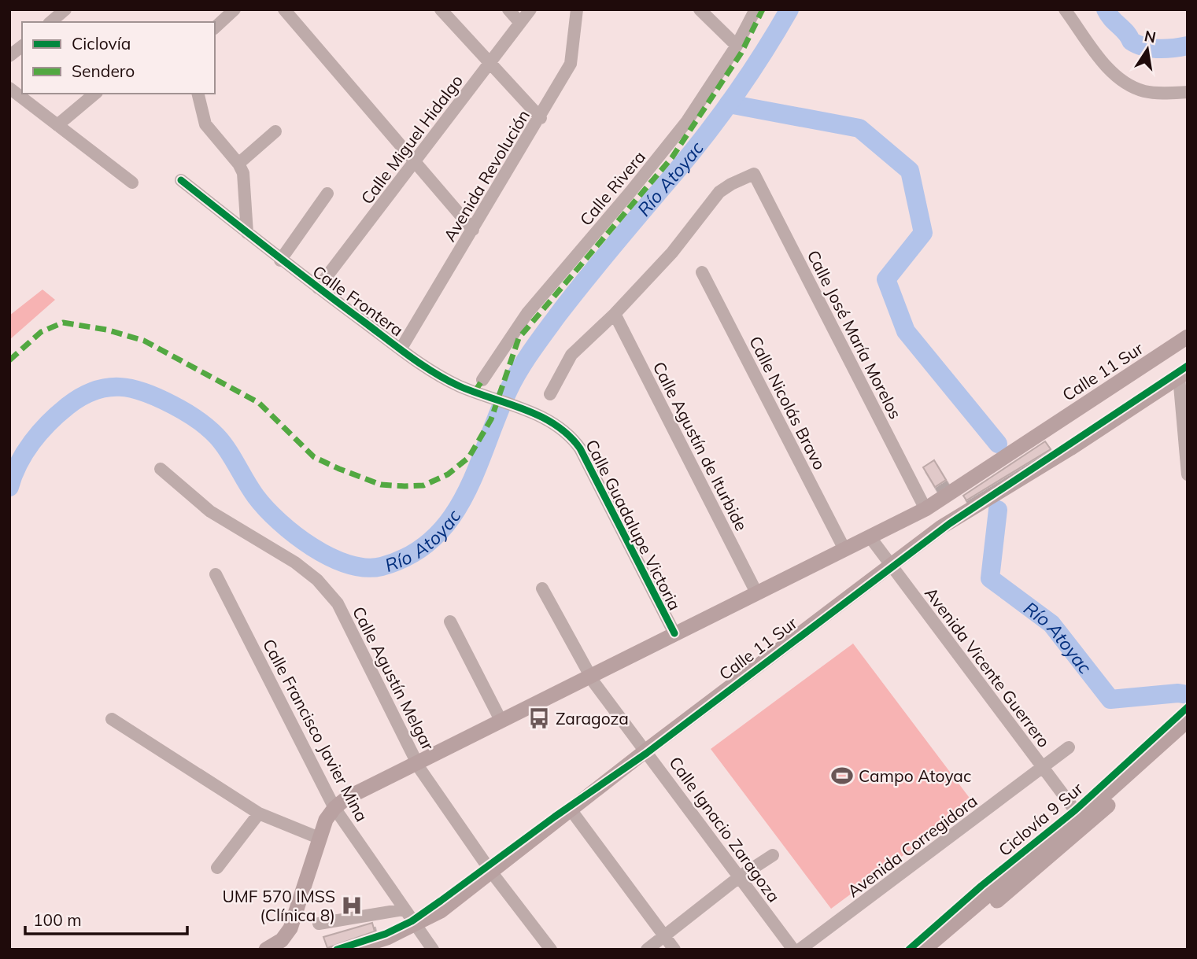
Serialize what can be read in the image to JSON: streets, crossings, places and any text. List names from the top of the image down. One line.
{"streets":{"main road":["Calle 11 Sur"],"street":["Calle Miguel Hidalgo","Avenida Revolución","Calle Rivera","Calle Frontera","Calle José María Morelos","Calle Nicolás Bravo","Calle Agustín de Iturbide","Calle Guadalupe Victoria","Avenida Vicente Guerrero","Calle Agustín Melgar","Calle Francisco Javier Mina","Calle Ignacio Zaragoza","Avenida Corregidora"],"cycle path":["Ciclovía 9 Sur"]},"crossings":[["Calle Miguel Hidalgo","Calle Frontera"],["Avenida Revolución","Calle Frontera"],["Calle Frontera","Calle Guadalupe Victoria"],["Calle José María Morelos","Calle 11 Sur"],["Calle José María Morelos","Calle Agustín de Iturbide"],["Calle 11 Sur","Calle Nicolás Bravo"],["Calle 11 Sur","Calle Agustín de Iturbide"],["Calle 11 Sur","Calle Guadalupe Victoria"],["Calle 11 Sur","Avenida Vicente Guerrero"],["Calle 11 Sur","Calle Agustín Melgar"],["Calle 11 Sur","Calle Francisco Javier Mina"],["Calle 11 Sur","Calle Ignacio Zaragoza"],["Avenida Vicente Guerrero","Avenida Corregidora"]],"water":["Río Atoyac"],"places":{"bus stop":["Zaragoza"],"sports":["Campo Atoyac"],"hospital":["UMF 570 IMSS (Clínica 8)"]},"legend":["Ciclovía","Sendero"],"scale_bar":"100 m","north":"top"}
